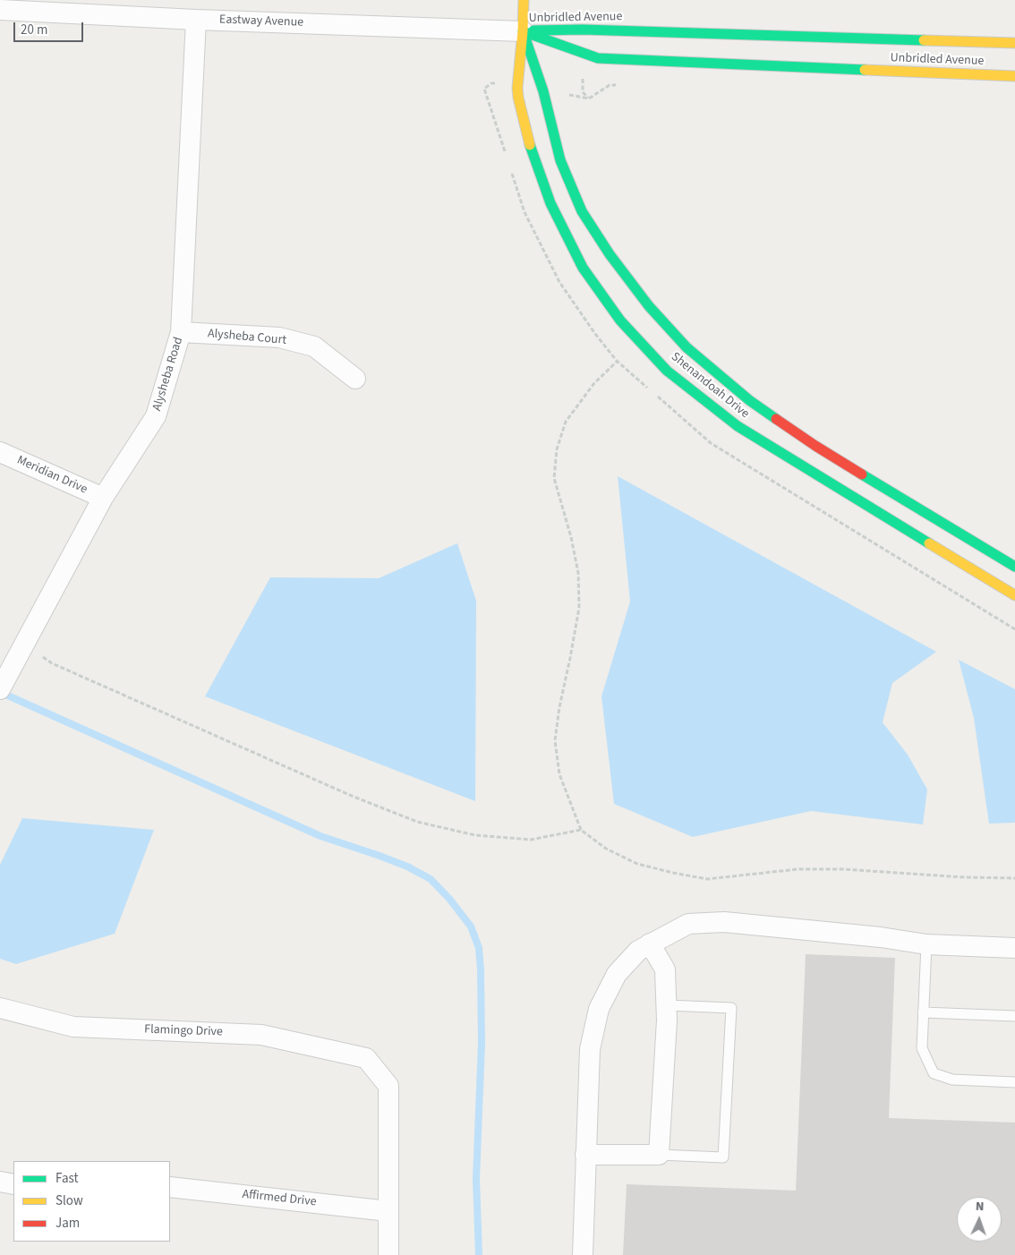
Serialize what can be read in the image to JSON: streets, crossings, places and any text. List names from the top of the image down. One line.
{"streets":{"street":["Unbridled Avenue","Eastway Avenue","Alysheba Court","Alysheba Road","Shenandoah Drive","Meridian Drive","Flamingo Drive","Affirmed Drive"]},"crossings":[["Unbridled Avenue","Eastway Avenue"],["Unbridled Avenue","Shenandoah Drive"],["Eastway Avenue","Alysheba Road"],["Eastway Avenue","Shenandoah Drive"],["Alysheba Court","Alysheba Road"],["Alysheba Road","Meridian Drive"],["Flamingo Drive","Affirmed Drive"]],"legend":["Fast","Slow","Jam"],"scale_bar":"20 m","north":"top"}
